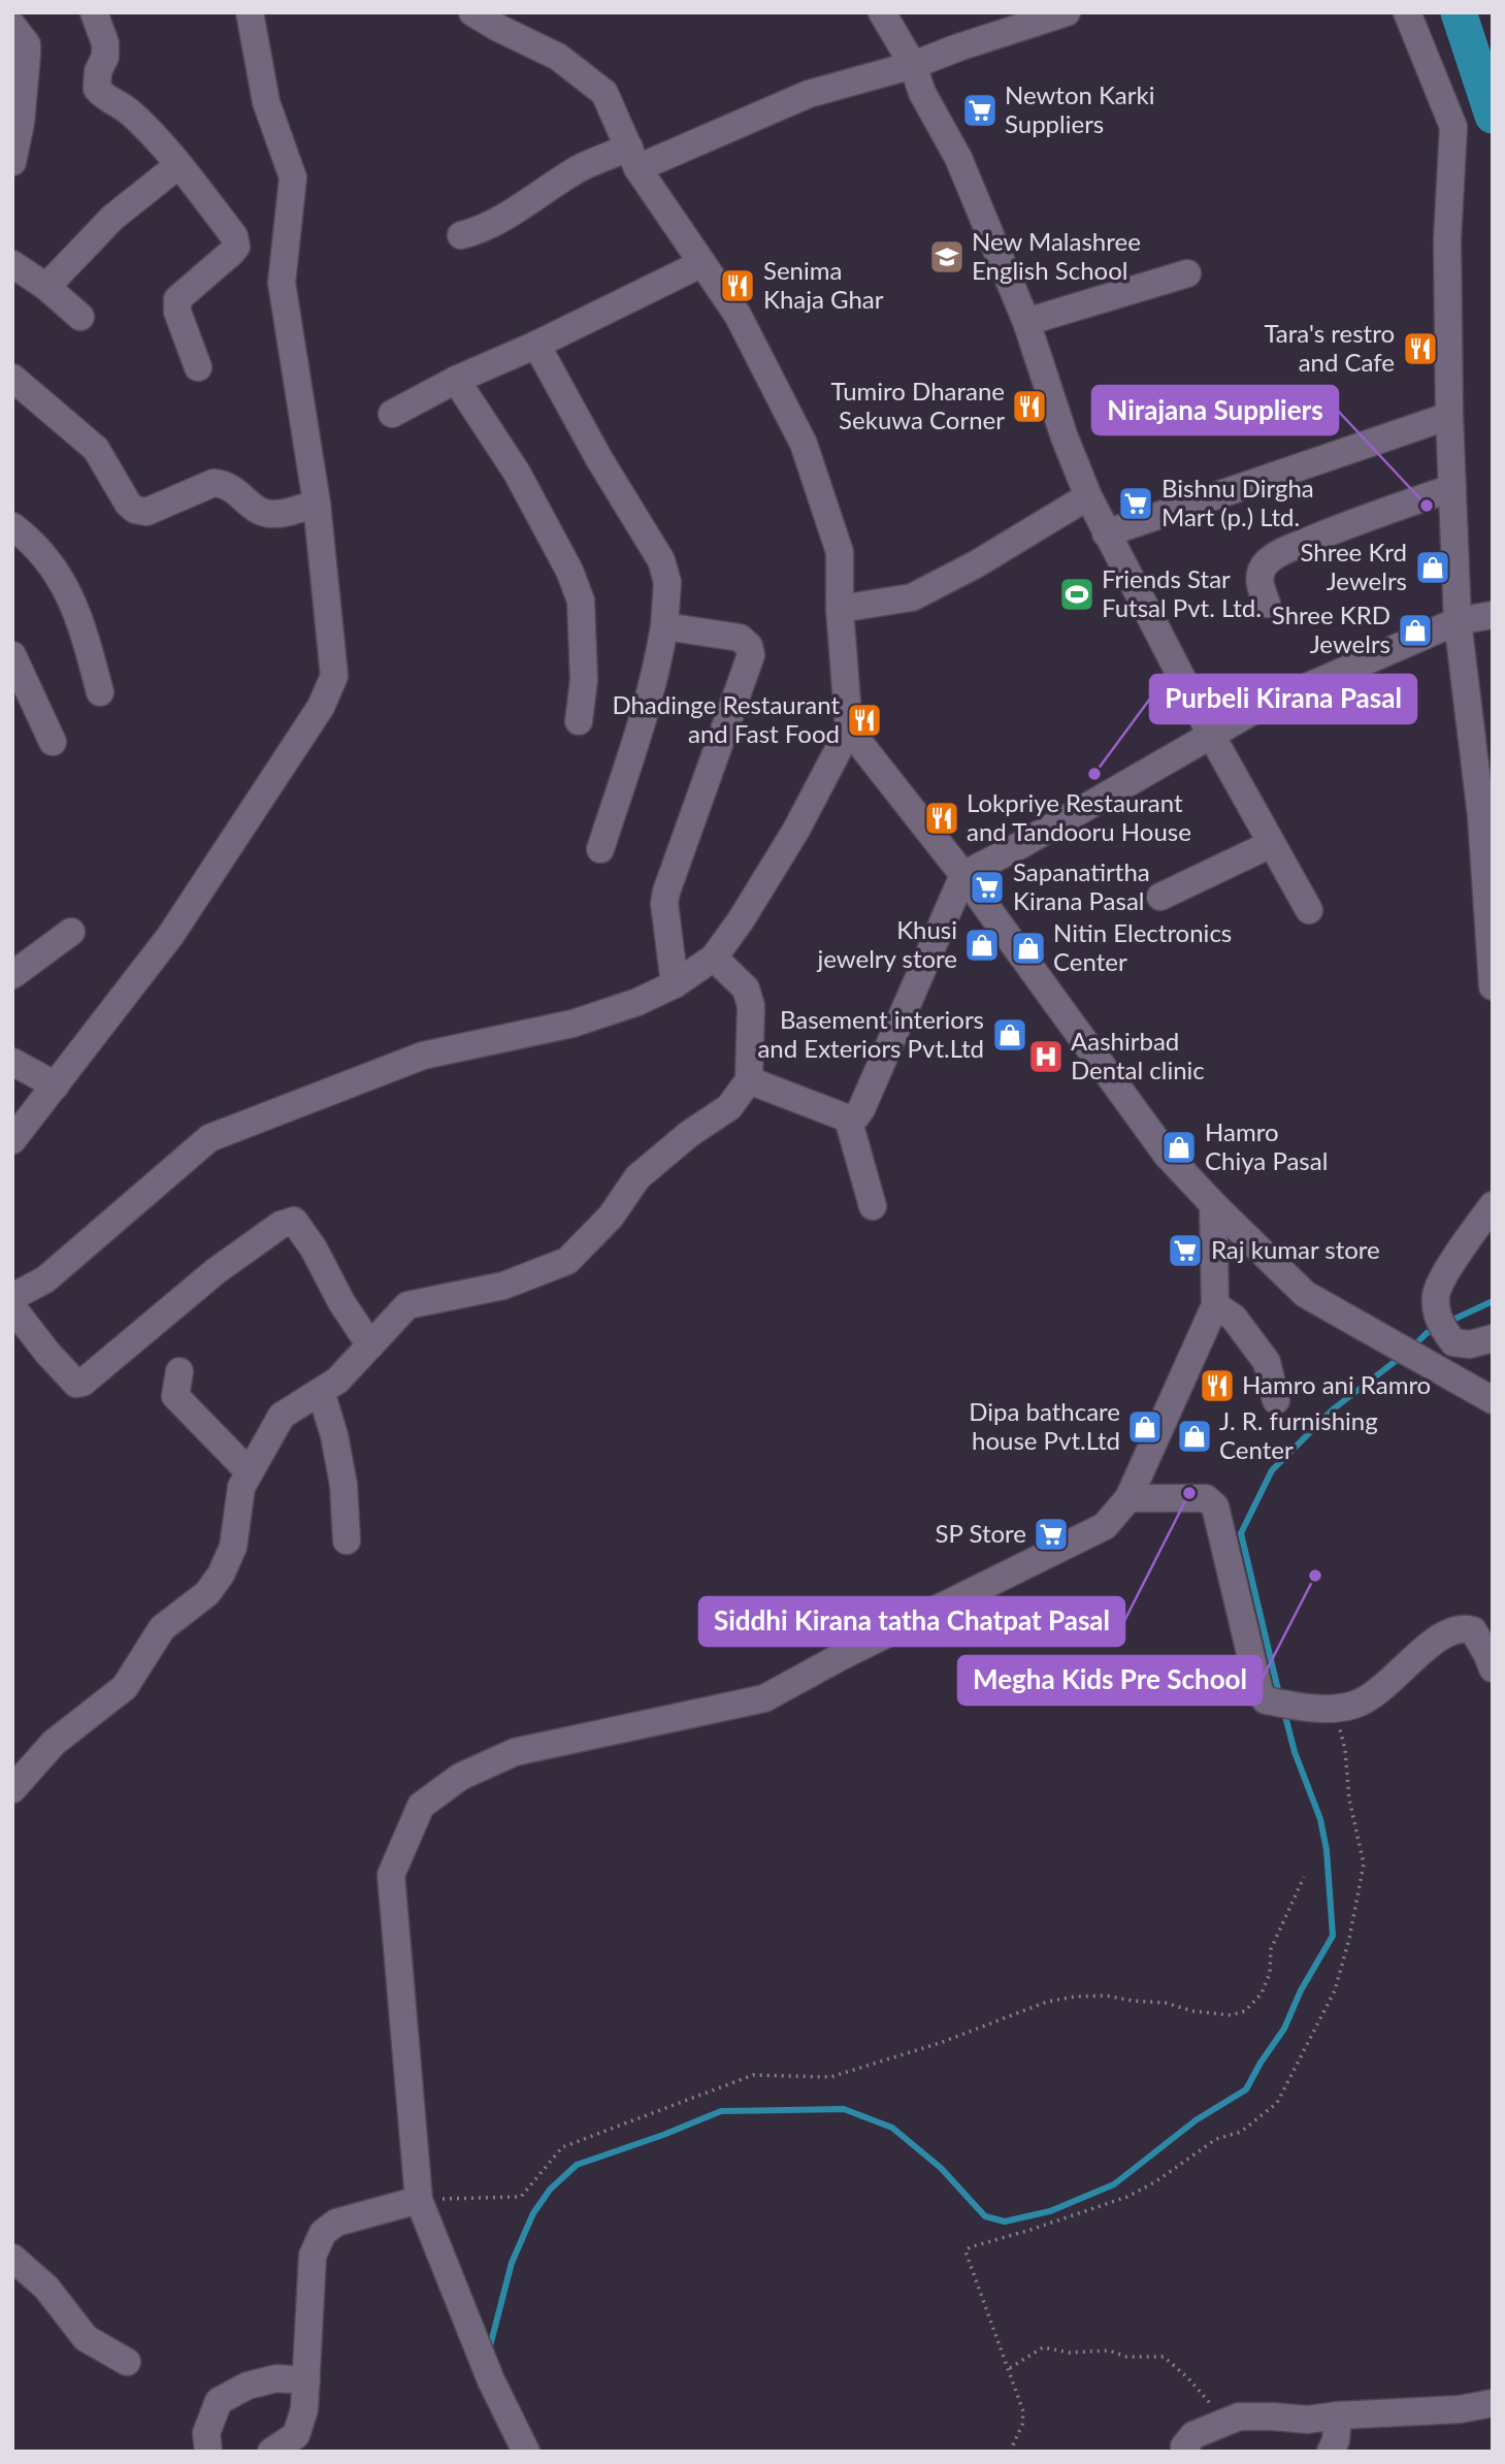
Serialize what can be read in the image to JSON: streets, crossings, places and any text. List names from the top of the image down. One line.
{"places":{"supermarket":["Newton Karki Suppliers","Bishnu Dirgha Mart (p.) Ltd.","Sapanatirtha Kirana Pasal","Raj kumar store","SP Store"],"school or university":["New Malashree English School"],"restaurant":["Senima Khaja Ghar","Tara's restro and Cafe","Tumiro Dharane Sekuwa Corner","Dhadinge Restaurant and Fast Food","Lokpriye Restaurant and Tandooru House","Hamro ani Ramro"],"other":["Nirajana Suppliers","Purbeli Kirana Pasal","Siddhi Kirana tatha Chatpat Pasal","Megha Kids Pre School"],"shop":["Shree Krd Jewelrs","Shree KRD Jewelrs","Khusi jewelry store","Nitin Electronics Center","Basement interiors and Exteriors Pvt.Ltd","Hamro Chiya Pasal","Dipa bathcare house Pvt.Ltd","J. R. furnishing Center"],"sports":["Friends Star Futsal Pvt. Ltd."],"hospital":["Aashirbad Dental clinic"]}}
